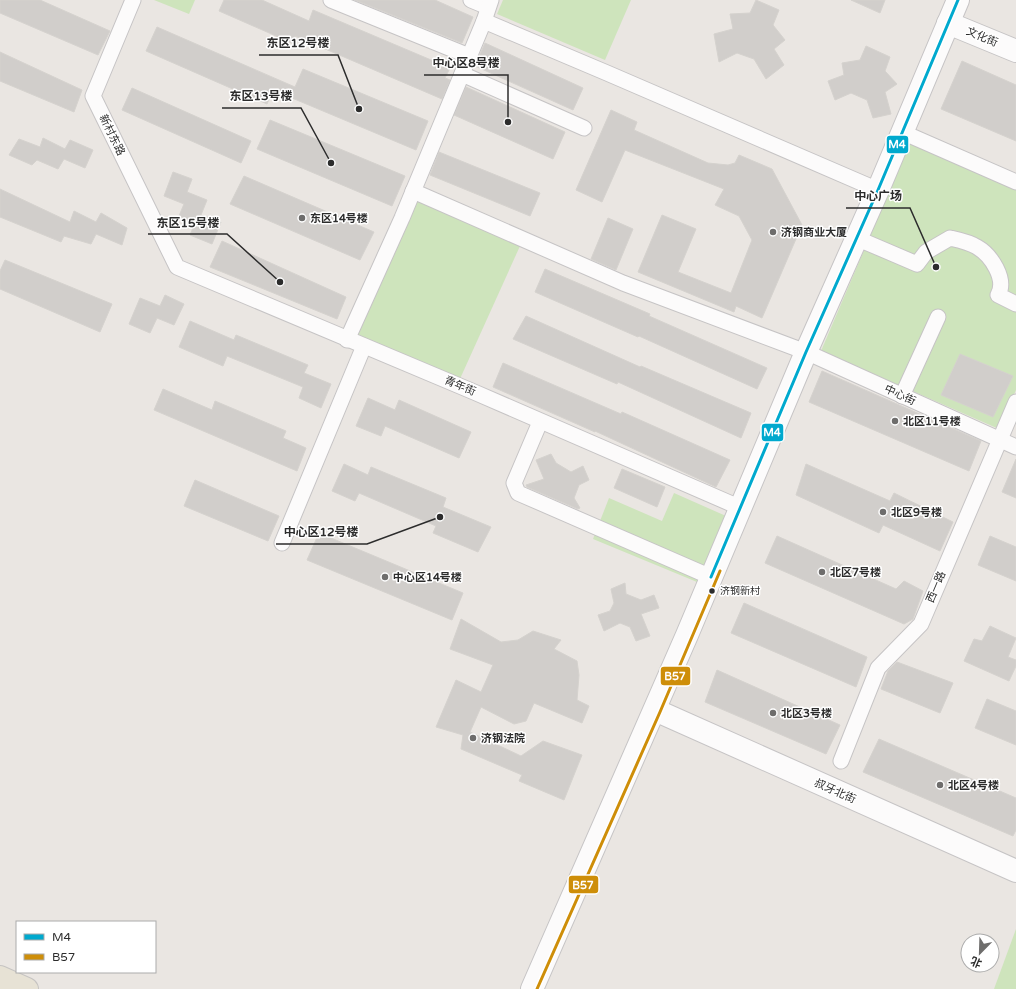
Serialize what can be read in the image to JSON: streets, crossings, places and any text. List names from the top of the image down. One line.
{"streets":{"street":["文化街","新村东路","青年街","中心街","西一路","叔牙北街"]},"crossings":[["新村东路","青年街"],["中心街","西一路"]],"places":["东区12号楼","中心区8号楼","东区13号楼","东区14号楼","济钢商业大厦","中心广场","东区15号楼","北区11号楼","北区9号楼","中心区12号楼","北区7号楼","中心区14号楼","济钢新村","北区3号楼","济钢法院","北区4号楼"],"lines":["transit line M4","transit line B57"],"legend":["M4","B57"],"north":"bottom left"}
